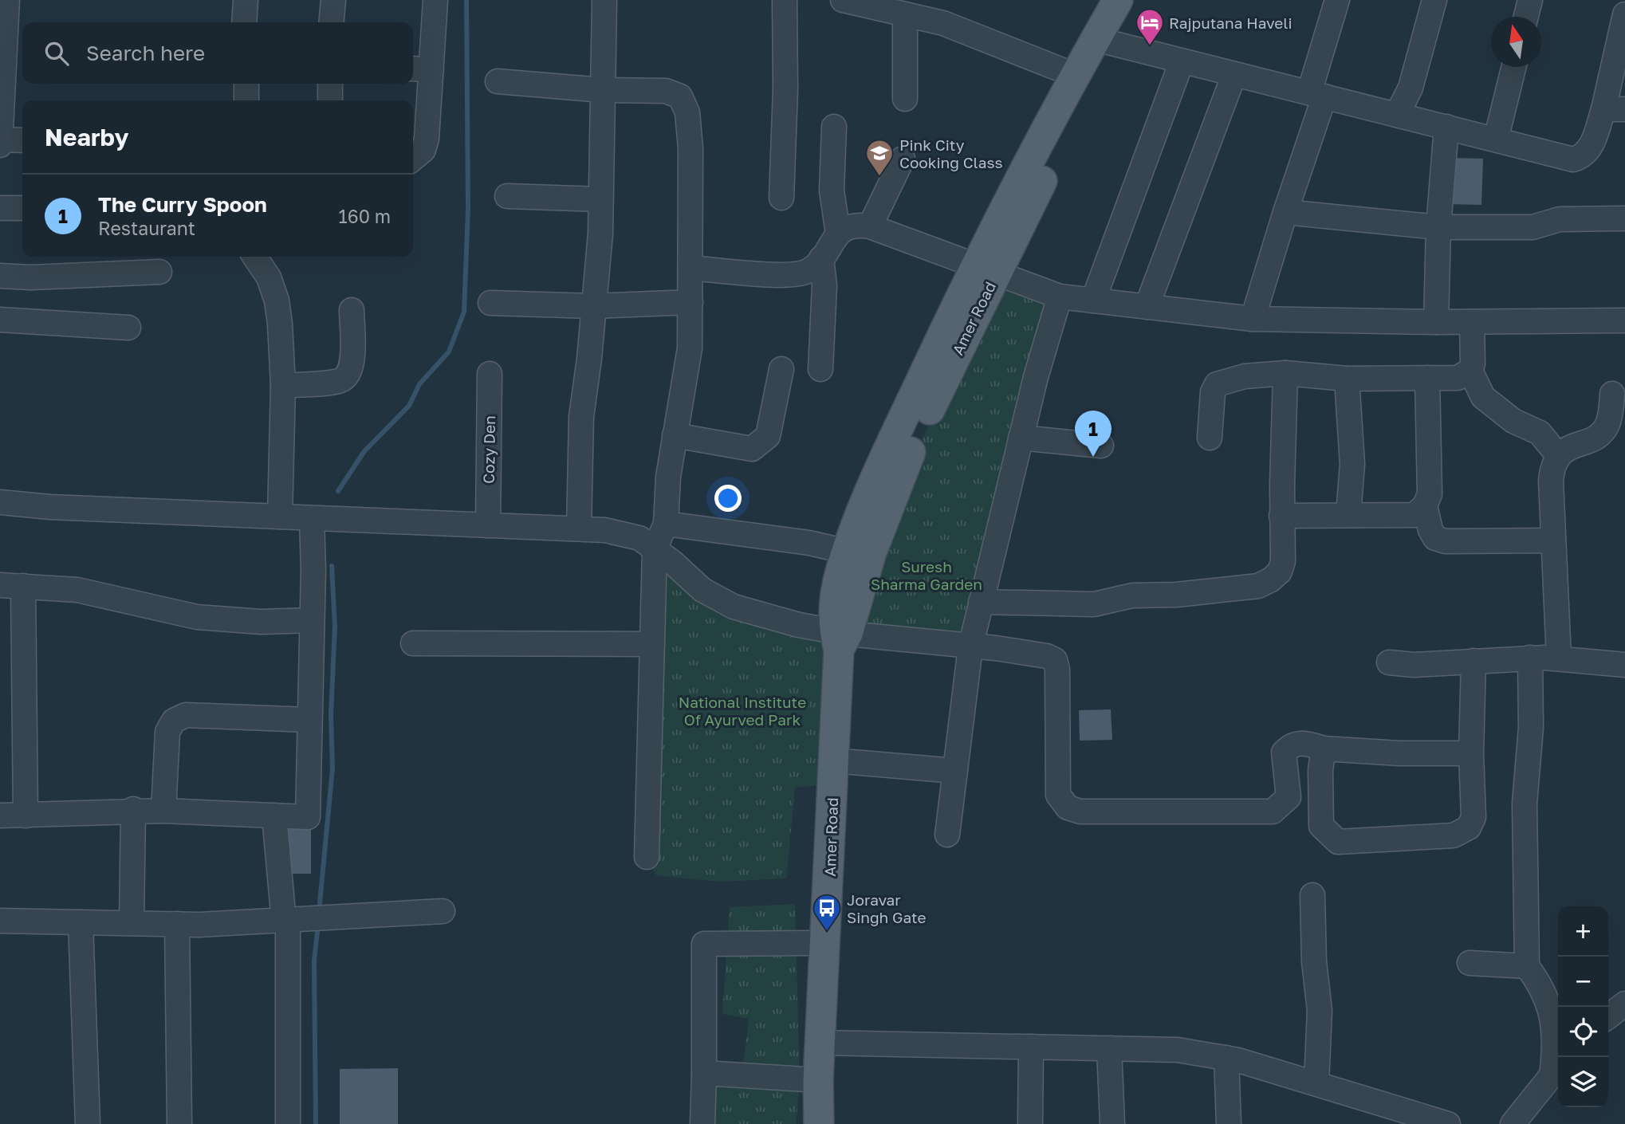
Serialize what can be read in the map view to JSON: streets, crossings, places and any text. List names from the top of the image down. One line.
{"streets":{"main road":["Amer Road"],"street":["Cozy Den"]},"parks":["Suresh Sharma Garden","National Institute Of Ayurved Park"],"places":{"hotel":["Rajputana Haveli"],"school or university":["Pink City Cooking Class"],"bus stop":["Joravar Singh Gate"]},"north":"top","page":{"search":"Search here","heading":"Nearby","list":[{"mark":"1","name":"The Curry Spoon","note":"Restaurant","value":"160 m"}],"pins":"1","map_buttons":["+","−"]}}
